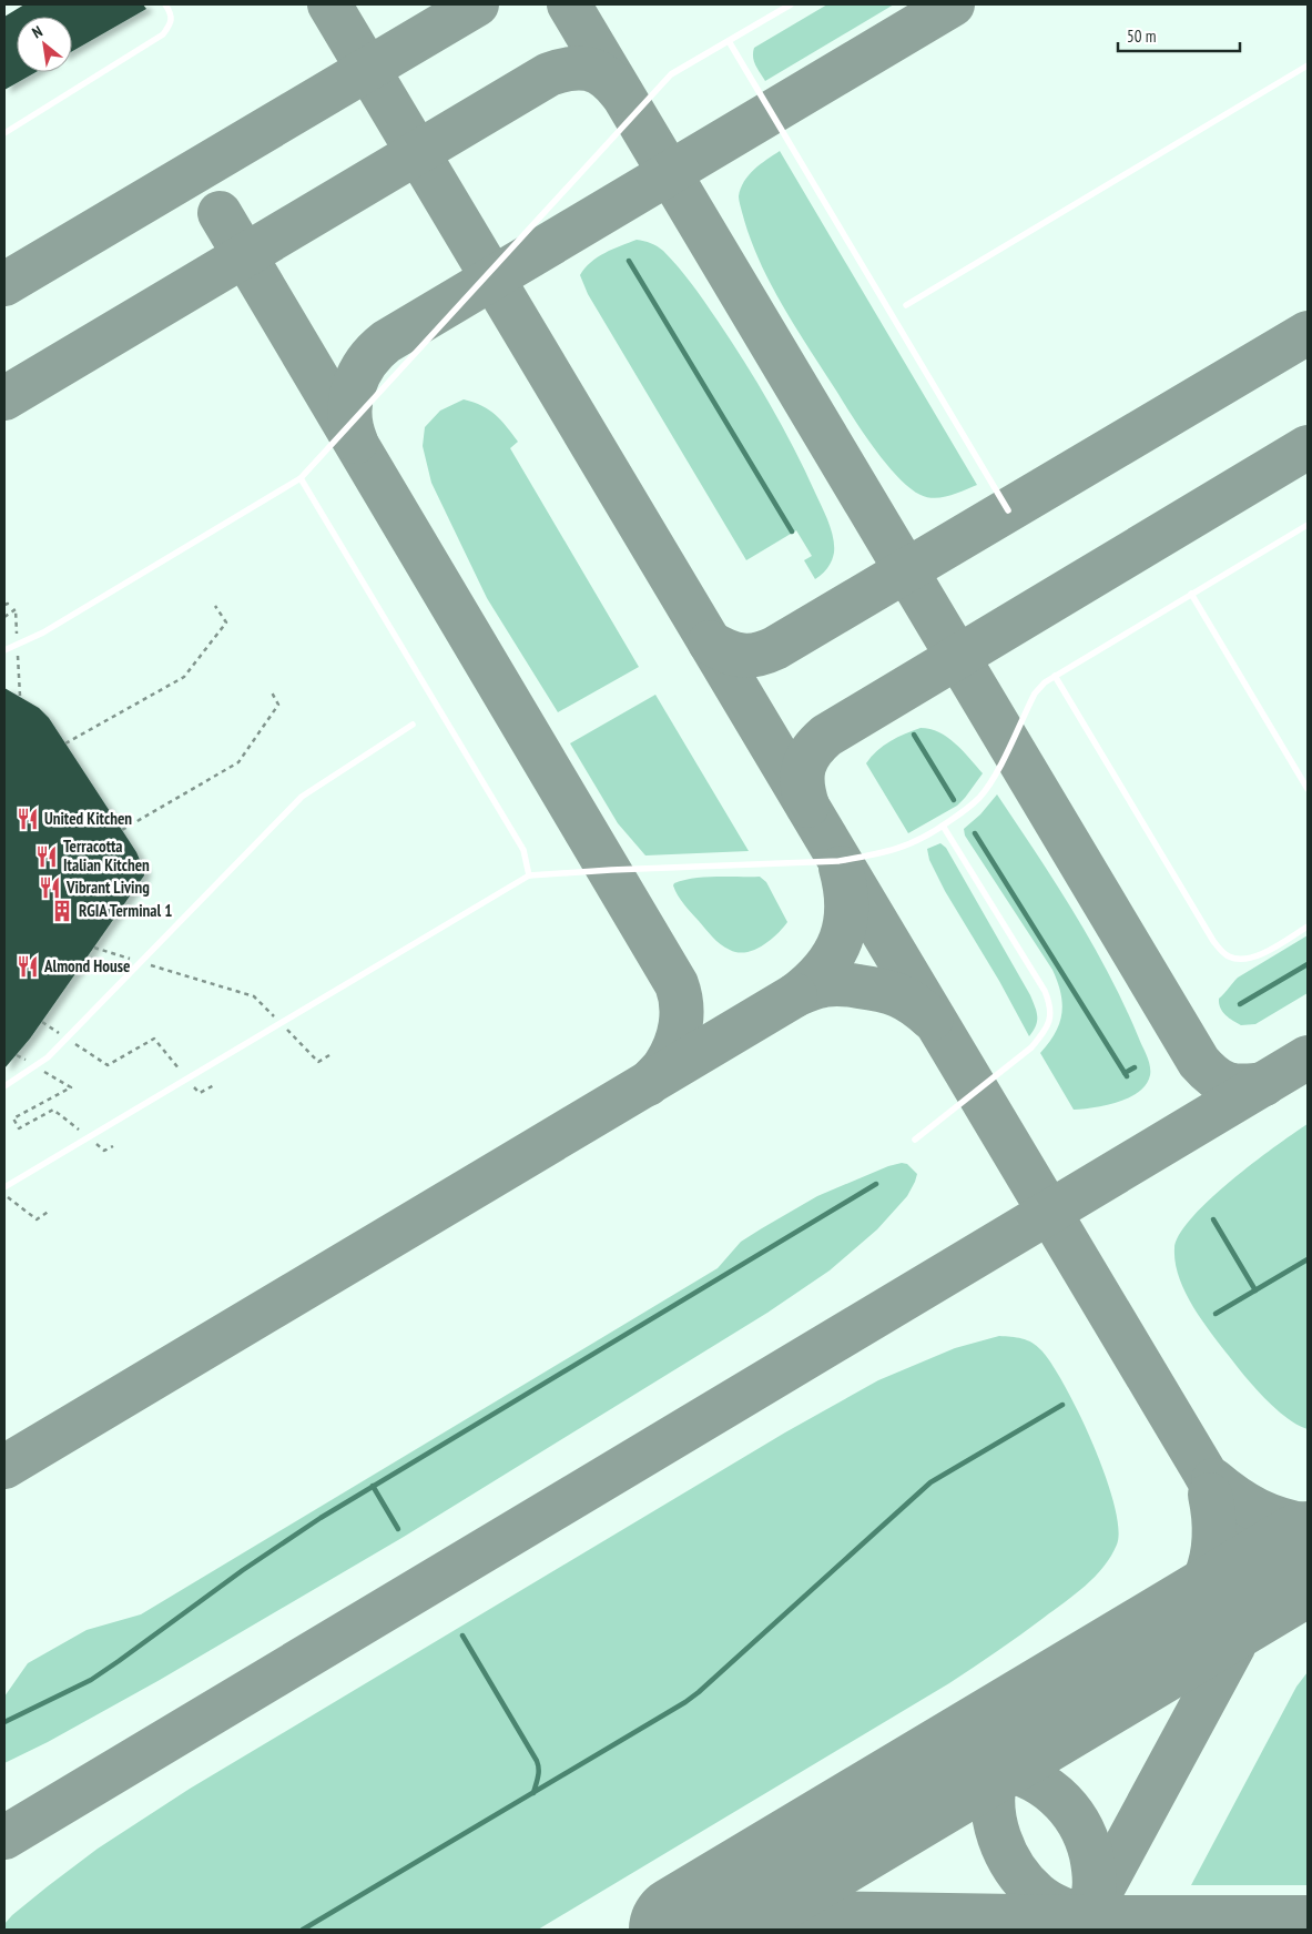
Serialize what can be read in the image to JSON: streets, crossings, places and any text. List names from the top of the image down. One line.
{"places":{"restaurant":["United Kitchen","Terracotta Italian Kitchen","Vibrant Living","Almond House"],"building":["RGIA Terminal 1"]},"scale_bar":"50 m","north":"top left"}
